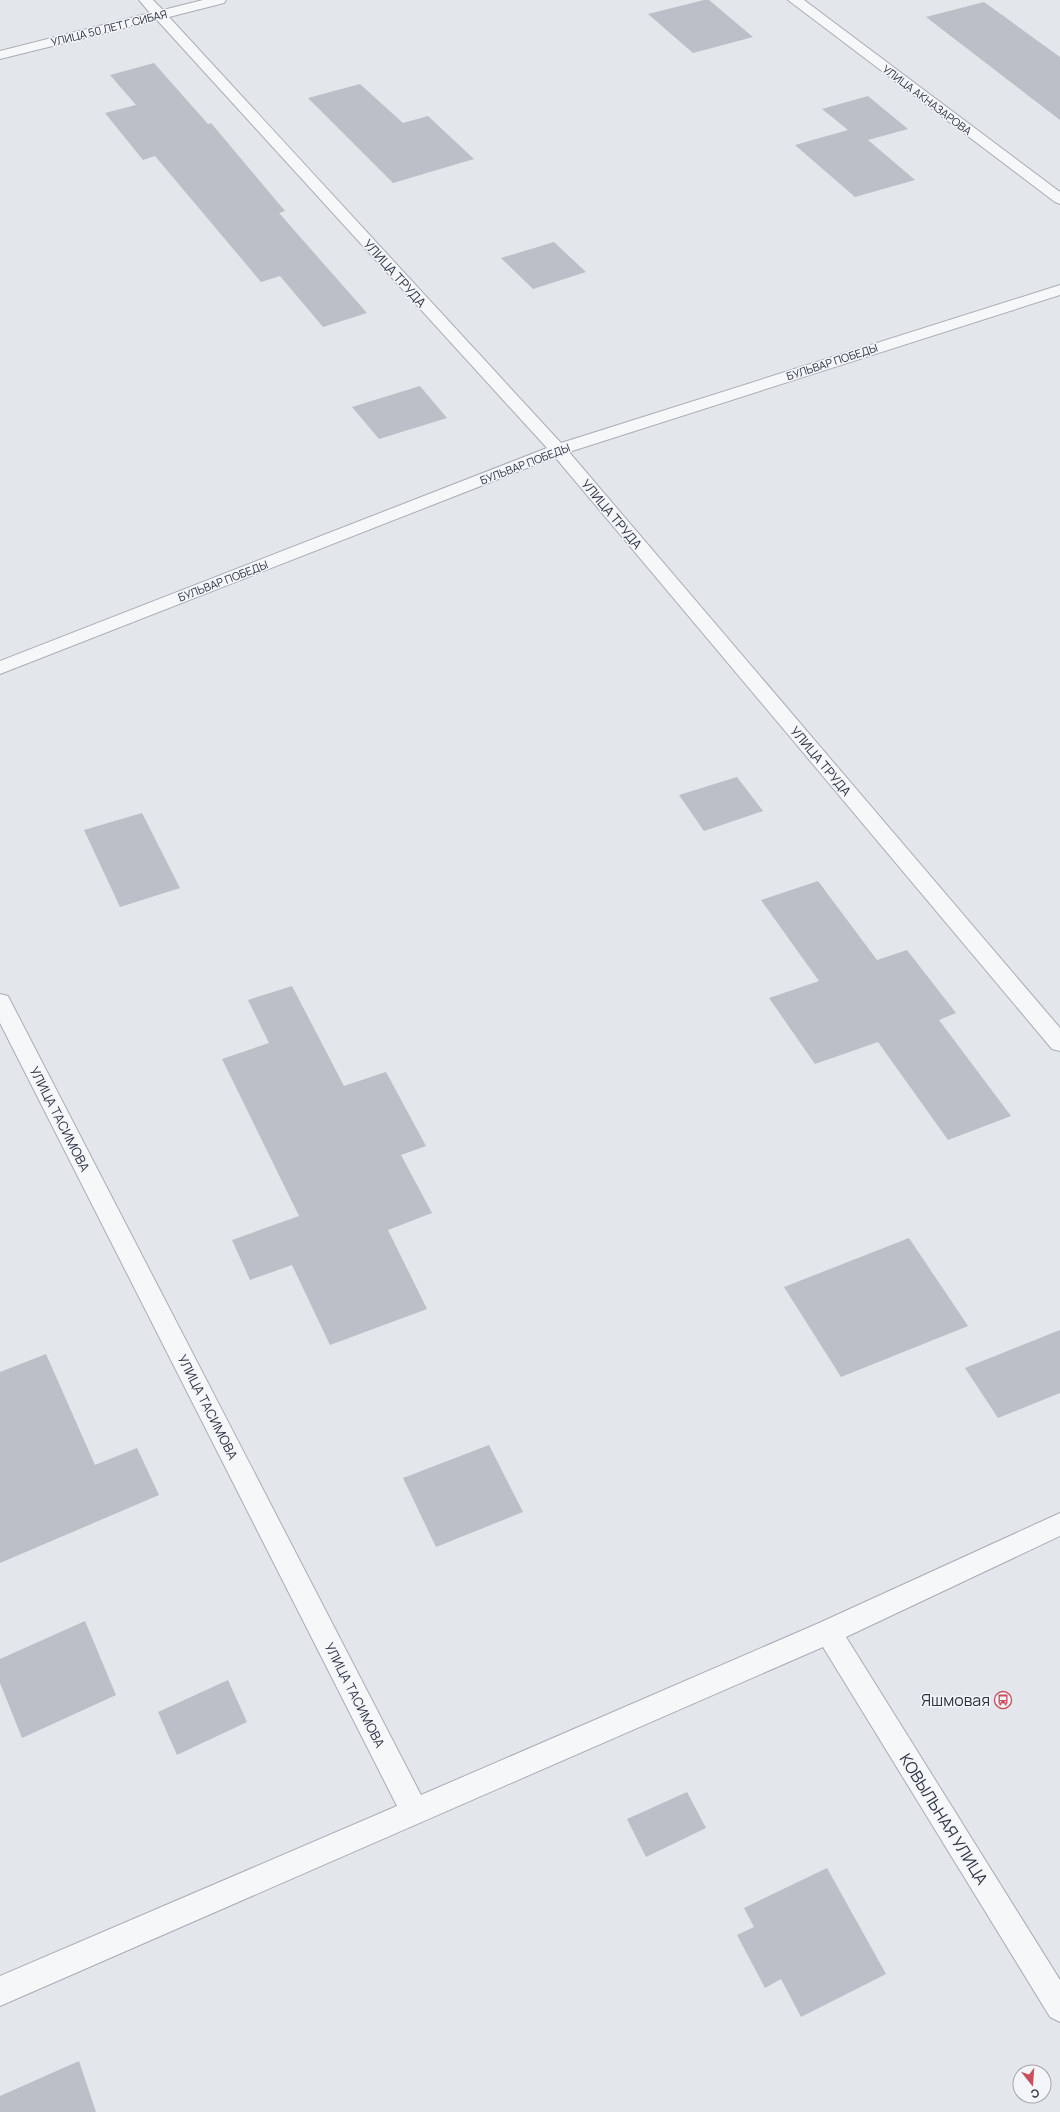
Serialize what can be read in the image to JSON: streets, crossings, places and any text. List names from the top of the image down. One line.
{"streets":{"street":["УЛИЦА 50 ЛЕТ Г.СИБАЯ","УЛИЦА АКНАЗАРОВА","УЛИЦА ТРУДА","БУЛЬВАР ПОБЕДЫ","УЛИЦА ТАСИМОВА","КОВЫЛЬНАЯ УЛИЦА"]},"crossings":[["УЛИЦА 50 ЛЕТ Г.СИБАЯ","УЛИЦА ТРУДА"],["УЛИЦА ТРУДА","БУЛЬВАР ПОБЕДЫ"]],"places":{"bus stop":["Яшмовая"]},"north":"bottom"}
